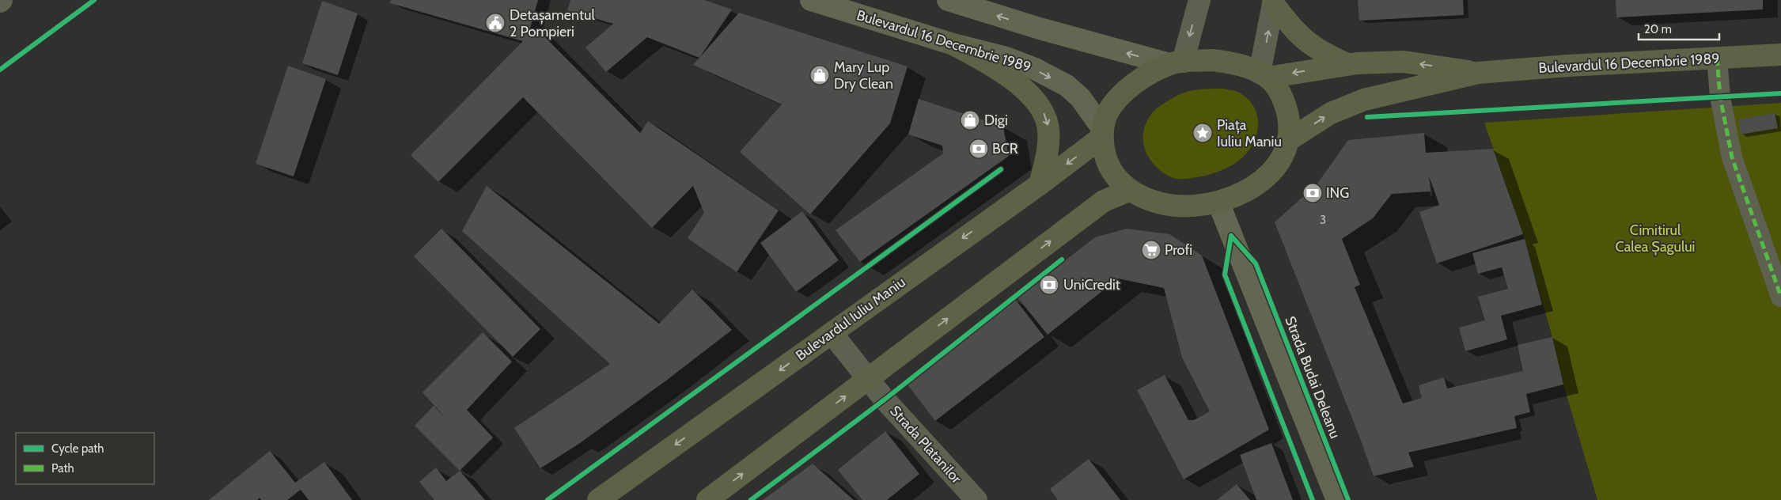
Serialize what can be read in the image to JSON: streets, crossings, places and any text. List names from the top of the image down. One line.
{"streets":{"main road":["Bulevardul 16 Decembrie 1989","Bulevardul Iuliu Maniu","Strada Budai Deleanu"],"street":["Strada Platanilor"]},"crossings":[["Bulevardul 16 Decembrie 1989","Bulevardul Iuliu Maniu"],["Bulevardul Iuliu Maniu","Strada Platanilor"]],"parks":["Cimitirul Calea Șagului"],"places":{"public building":["Detașamentul 2 Pompieri"],"shop":["Mary Lup Dry Clean","Digi"],"place":["Piața Iuliu Maniu"],"bank":["BCR","ING","UniCredit"],"supermarket":["Profi"]},"house_numbers":["3"],"legend":["Cycle path","Path"],"scale_bar":"20 m"}
